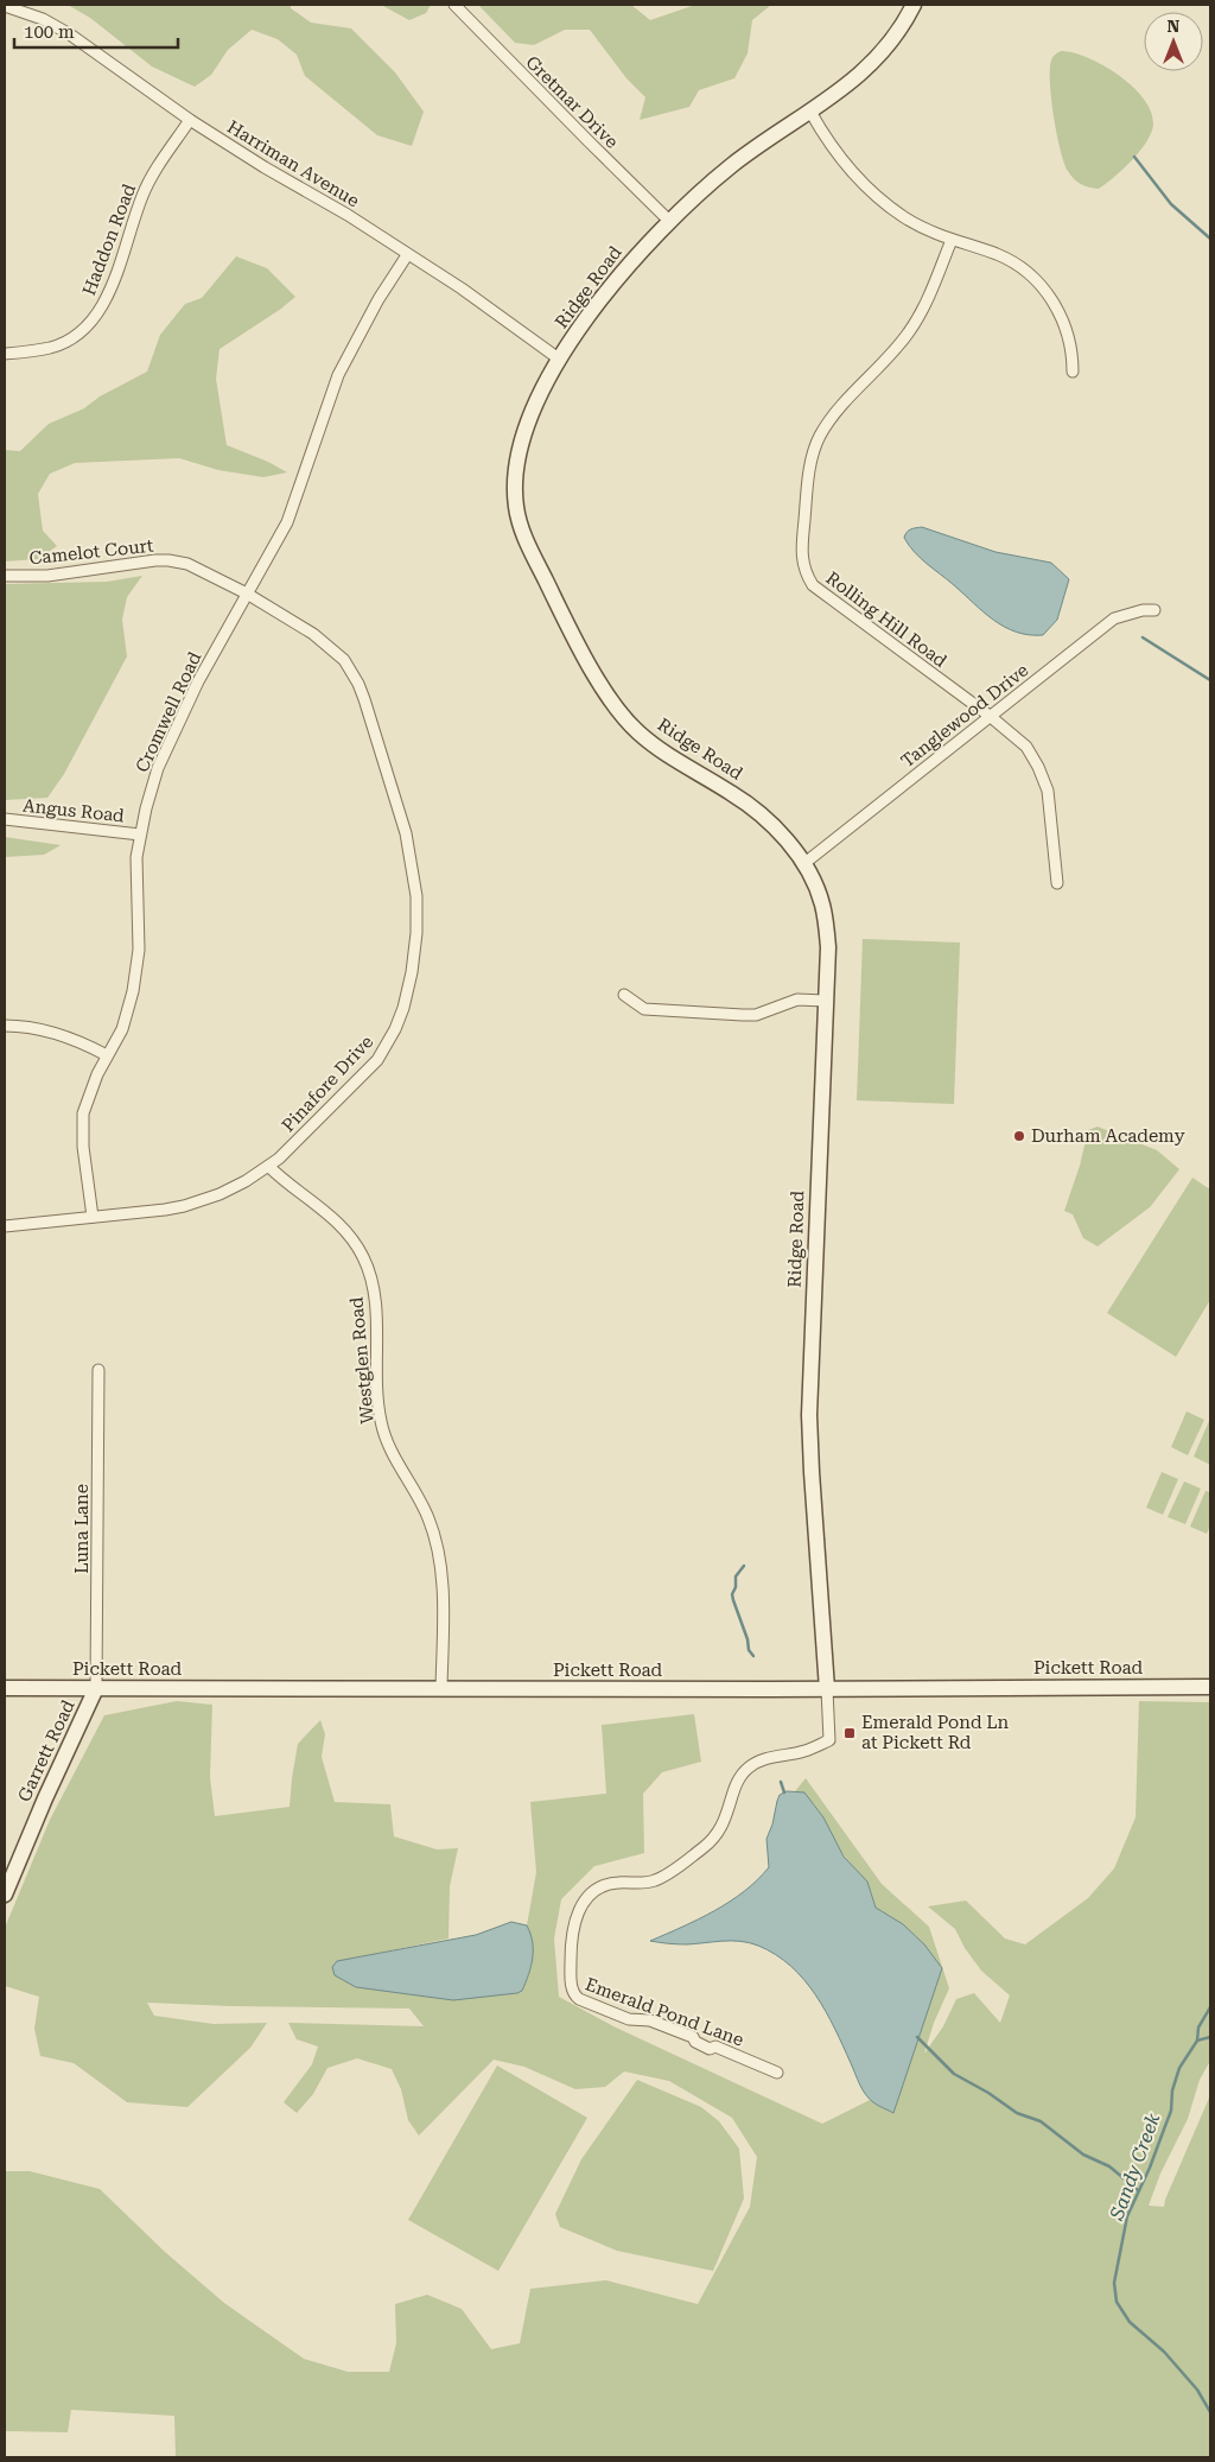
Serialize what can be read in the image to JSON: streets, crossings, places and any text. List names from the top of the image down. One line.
{"streets":{"street":["Gretmar Drive","Harriman Avenue","Haddon Road","Ridge Road","Camelot Court","Rolling Hill Road","Cromwell Road","Tanglewood Drive","Angus Road","Pinafore Drive","Westglen Road","Luna Lane","Pickett Road","Garrett Road","Emerald Pond Lane"]},"crossings":[["Gretmar Drive","Ridge Road"],["Harriman Avenue","Haddon Road"],["Harriman Avenue","Ridge Road"],["Harriman Avenue","Cromwell Road"],["Ridge Road","Tanglewood Drive"],["Ridge Road","Pickett Road"],["Ridge Road","Emerald Pond Lane"],["Camelot Court","Cromwell Road"],["Camelot Court","Pinafore Drive"],["Rolling Hill Road","Tanglewood Drive"],["Cromwell Road","Angus Road"],["Cromwell Road","Pinafore Drive"],["Pinafore Drive","Westglen Road"],["Westglen Road","Pickett Road"],["Luna Lane","Pickett Road"],["Luna Lane","Garrett Road"],["Pickett Road","Garrett Road"],["Pickett Road","Emerald Pond Lane"]],"water":["Sandy Creek"],"places":{"other":["Durham Academy"],"transit":["Emerald Pond Ln at Pickett Rd"]},"scale_bar":"100 m","north":"top"}
